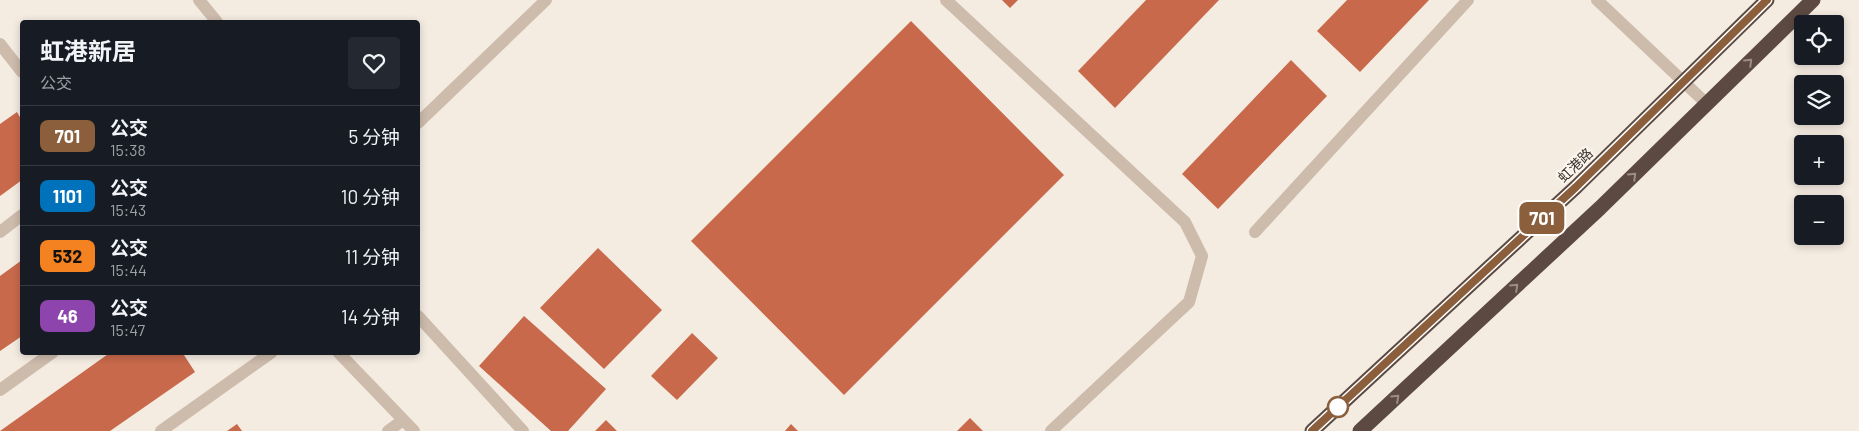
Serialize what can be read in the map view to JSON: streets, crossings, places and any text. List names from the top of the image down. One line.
{"streets":{"highway":["虹港路"]},"lines":["bus line 701"],"page":{"on_map":"701","map_buttons":["+","−"],"heading":["虹港新居","公交"],"list":[{"mark":"701","name":"公交","note":"15:38","value":"5 分钟"},{"mark":"1101","name":"公交","note":"15:43","value":"10 分钟"},{"mark":"532","name":"公交","note":"15:44","value":"11 分钟"},{"mark":"46","name":"公交","note":"15:47","value":"14 分钟"}]}}
